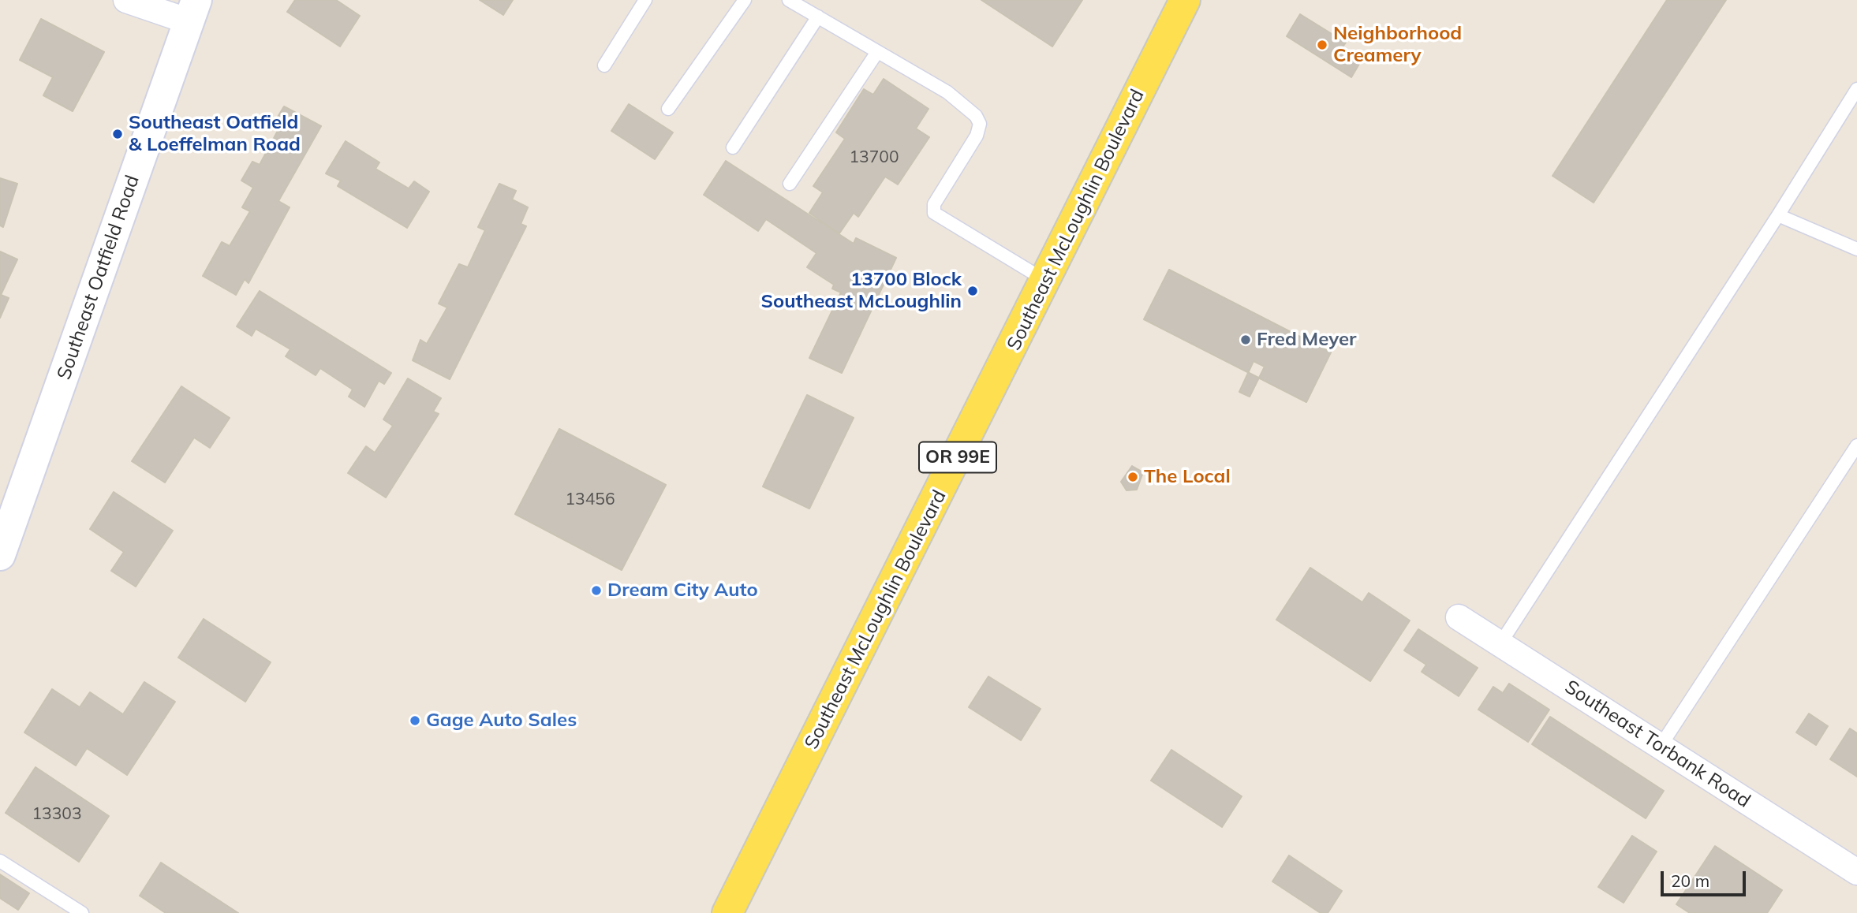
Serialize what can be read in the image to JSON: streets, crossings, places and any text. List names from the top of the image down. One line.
{"streets":{"main road":["Southeast McLoughlin Boulevard","Southeast Oatfield Road","OR 99E"],"street":["Southeast Torbank Road"]},"places":["Neighborhood Creamery","Southeast Oatfield & Loeffelman Road","13700 Block Southeast McLoughlin","Fred Meyer","The Local","Dream City Auto","Gage Auto Sales"],"house_numbers":["13700","13456","13303"],"scale_bar":"20 m"}
